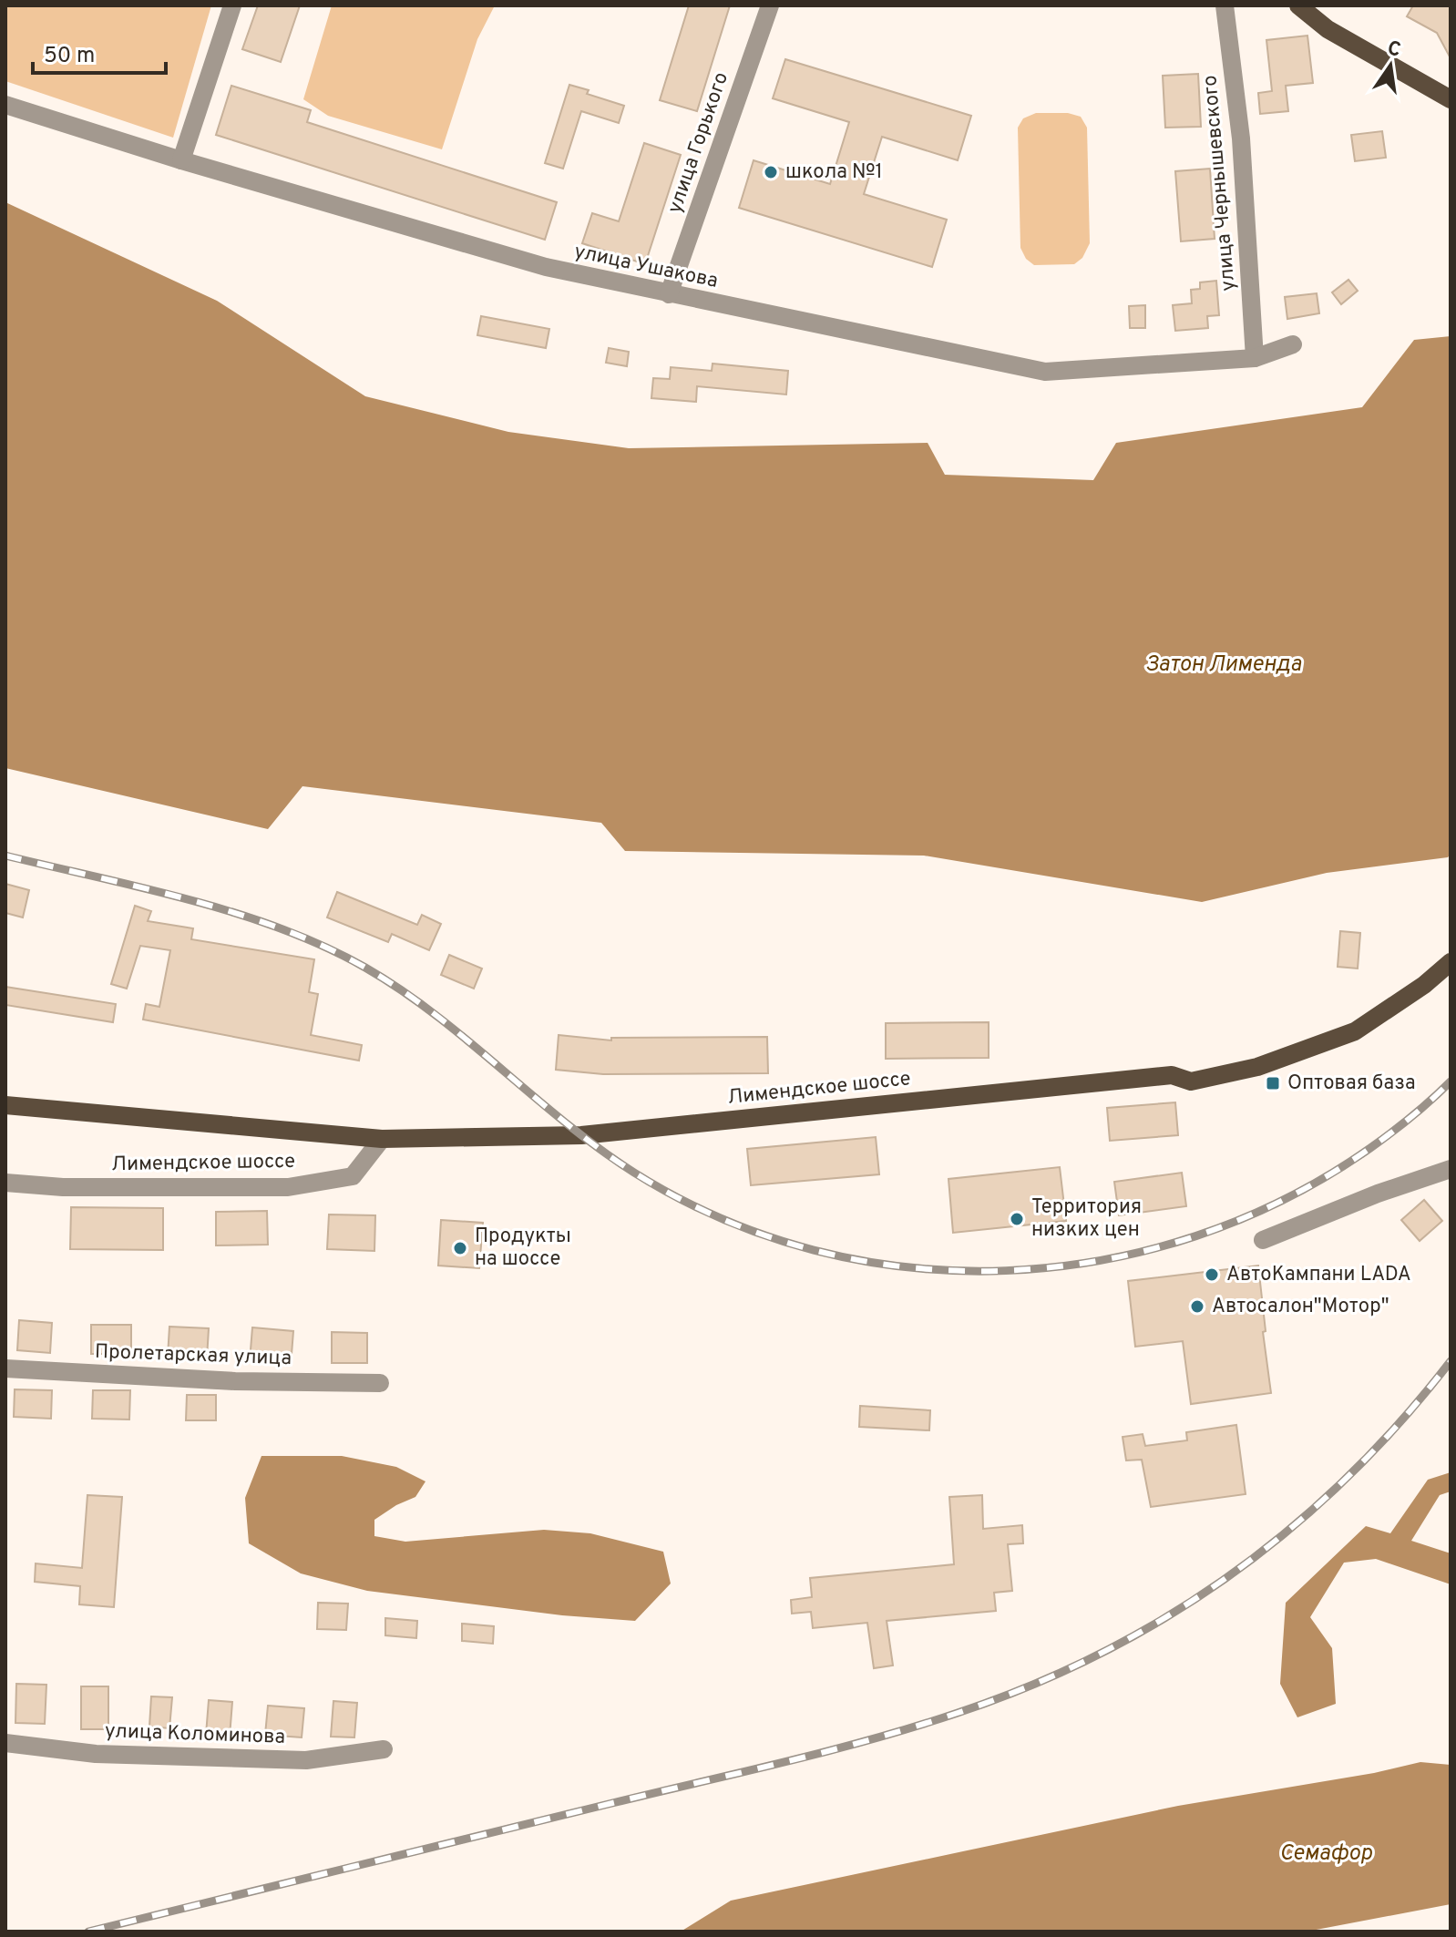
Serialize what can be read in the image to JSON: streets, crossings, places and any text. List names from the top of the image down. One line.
{"streets":{"main road":["Лимендское шоссе"],"street":["улица Горького","улица Чернышевского","улица Ушакова","Пролетарская улица","улица Коломинова"]},"crossings":[["улица Горького","улица Ушакова"],["улица Чернышевского","улица Ушакова"]],"water":["Затон Лименда","Семафор"],"places":{"other":["школа №1","Территория низких цен","Продукты на шоссе","АвтоКампани LADA","Автосалон\"Мотор\""],"transit":["Оптовая база"]},"scale_bar":"50 m","north":"top"}
